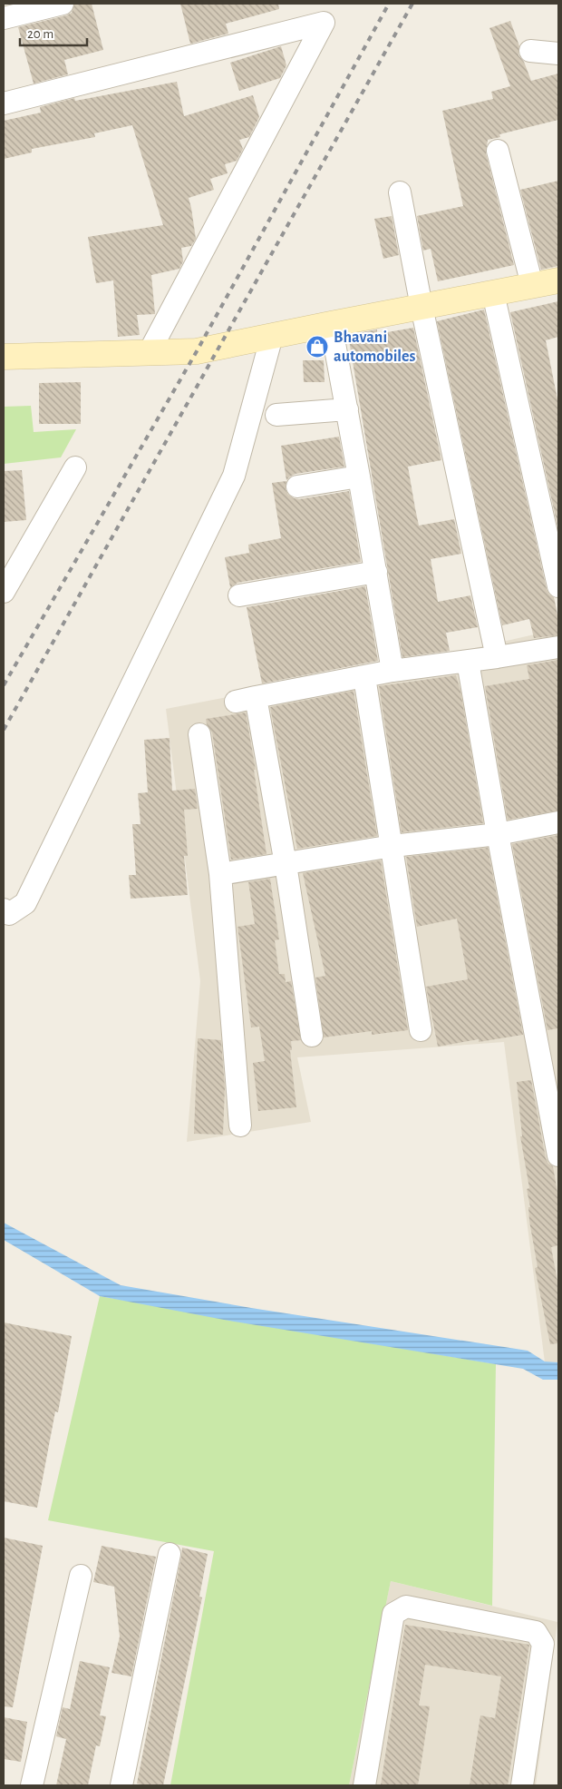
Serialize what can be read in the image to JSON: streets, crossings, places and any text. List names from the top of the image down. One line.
{"places":{"shop":["Bhavani automobiles"]},"scale_bar":"20 m"}
